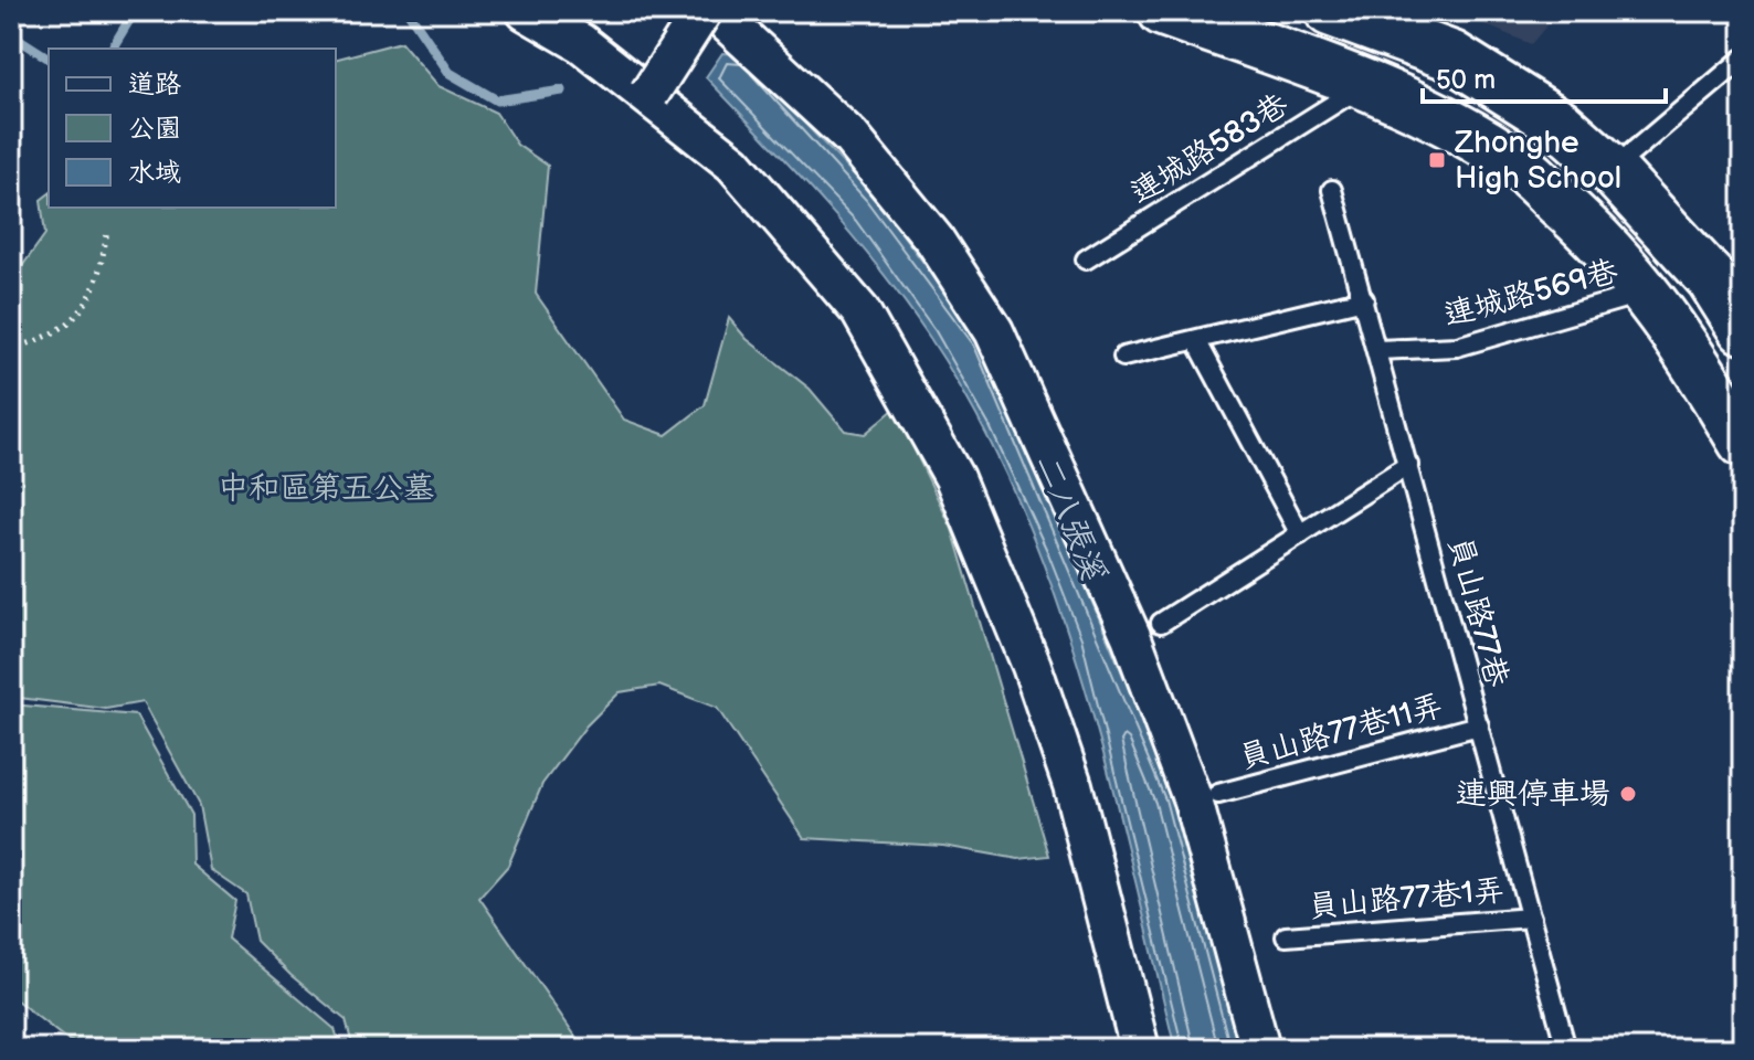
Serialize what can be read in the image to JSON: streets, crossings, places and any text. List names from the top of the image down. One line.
{"streets":{"lane":["連城路583巷","連城路569巷","員山路77巷","員山路77巷11弄","員山路77巷1弄"]},"crossings":[["連城路569巷","員山路77巷"],["員山路77巷","員山路77巷11弄"],["員山路77巷","員山路77巷1弄"]],"water":["二八張溪"],"parks":["中和區第五公墓"],"places":{"transit":["Zhonghe High School"],"other":["連興停車場"]},"legend":["道路","公園","水域"],"scale_bar":"50 m"}
